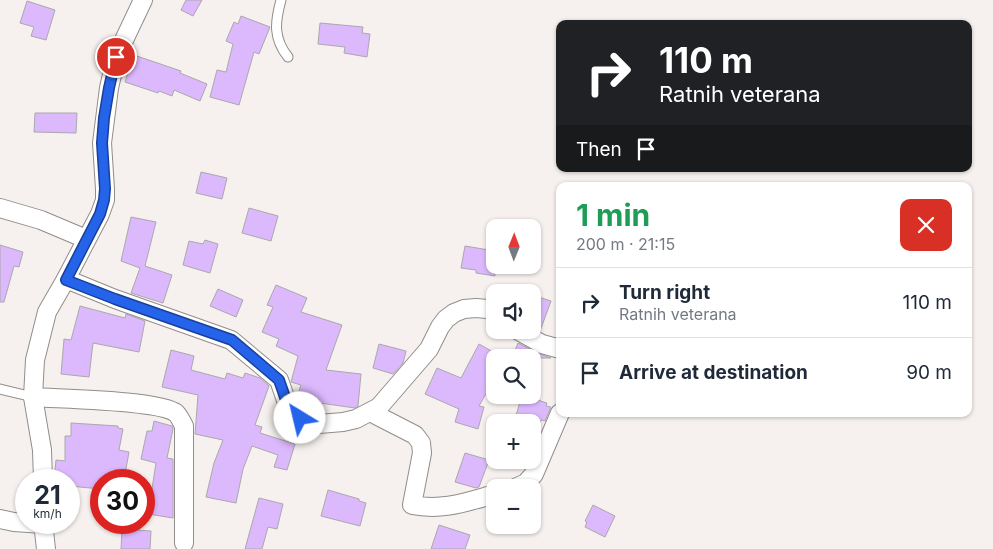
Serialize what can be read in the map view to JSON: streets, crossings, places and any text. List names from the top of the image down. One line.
{"north":"top","page":{"turn":["110 m","Ratnih veterana"],"then":"Then","heading":["1 min","200 m · 21:15"],"map_buttons":["+","−"],"list":[{"name":"Turn right","note":"Ratnih veterana","value":"110 m"},{"name":"Arrive at destination","value":"90 m"}],"speed":"21 km/h","limit":"30"}}
